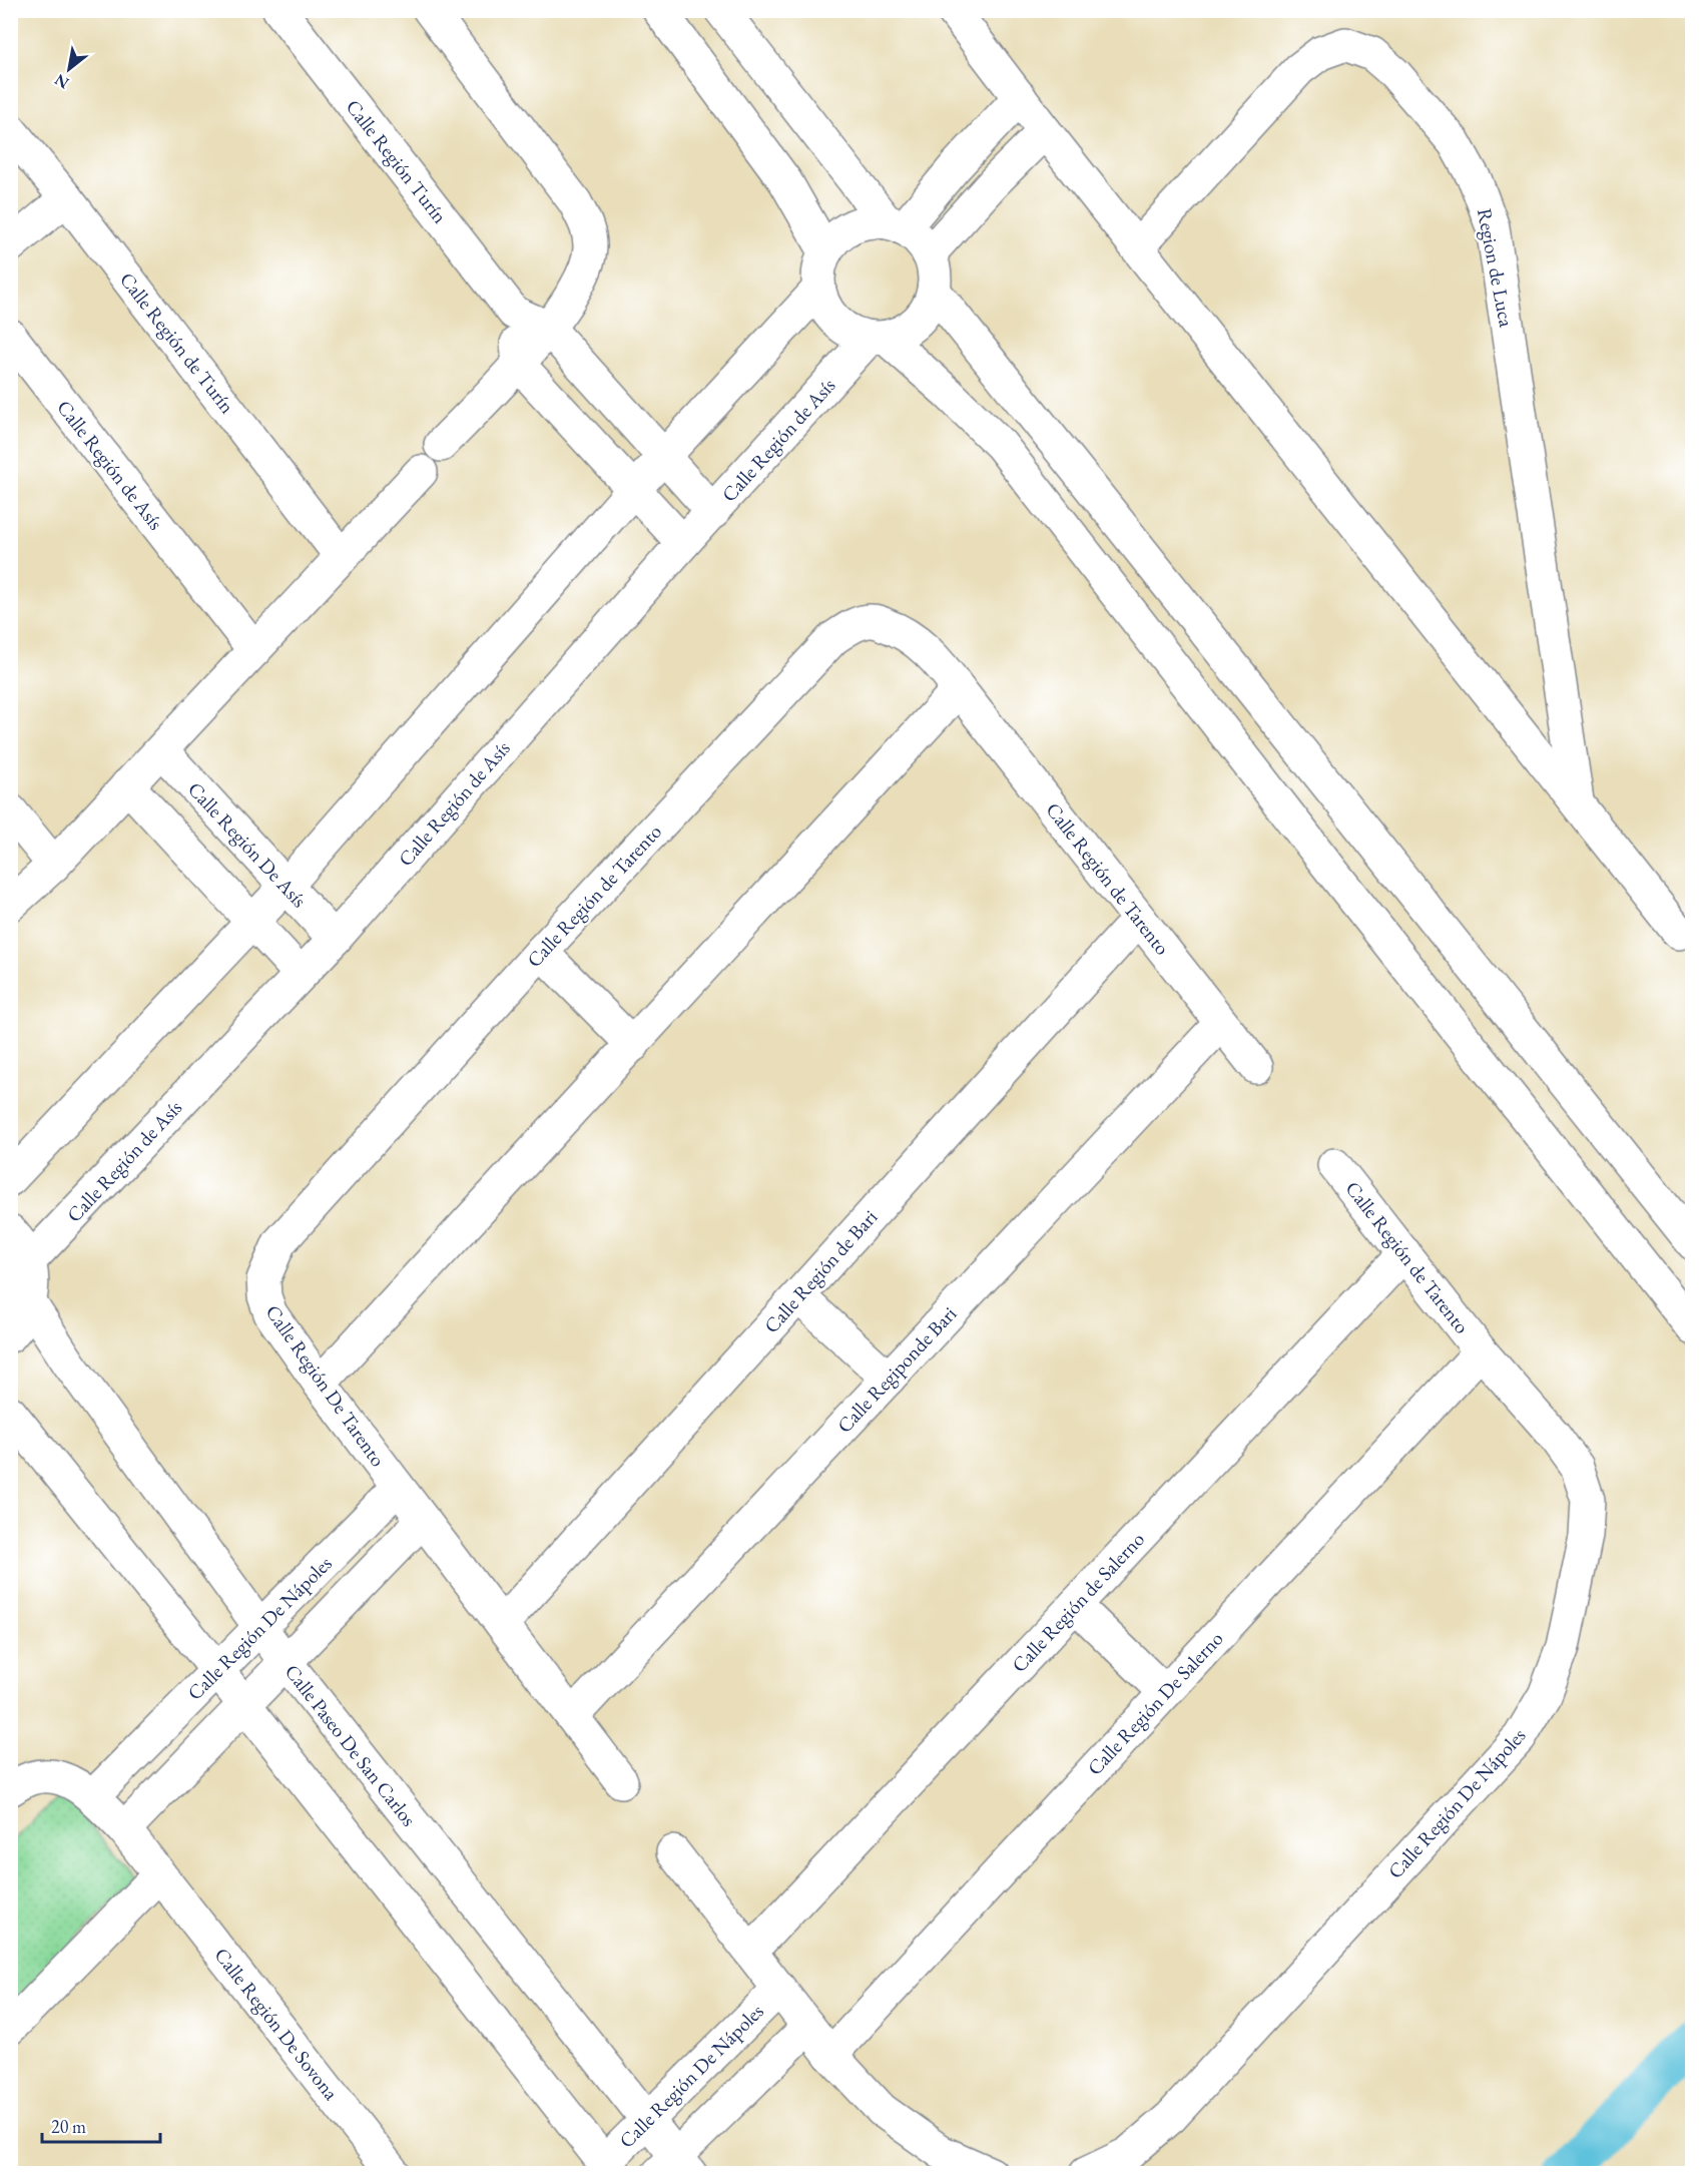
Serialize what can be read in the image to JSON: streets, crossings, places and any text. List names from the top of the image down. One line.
{"streets":{"street":["Calle Región Turín","Region de Luca","Calle Región de Turín","Calle Región de Asís","Calle Región De Asís","Calle Región de Tarento","Calle Región de Bari","Calle Regiponde Bari","Calle Región De Tarento","Calle Región de Salerno","Calle Región De Nápoles","Calle Región De Salerno","Calle Paseo De San Carlos","Calle Región De Sovona"]},"crossings":[["Calle Región de Asís","Calle Región De Asís"],["Calle Región de Tarento","Calle Región de Bari"],["Calle Región de Tarento","Calle Regiponde Bari"],["Calle Región de Tarento","Calle Región De Tarento"],["Calle Región de Tarento","Calle Región de Salerno"],["Calle Región de Tarento","Calle Región De Nápoles"],["Calle Región de Tarento","Calle Región De Salerno"],["Calle Región De Tarento","Calle Región De Nápoles"],["Calle Región de Salerno","Calle Región De Nápoles"],["Calle Región De Nápoles","Calle Región De Salerno"],["Calle Región De Nápoles","Calle Paseo De San Carlos"],["Calle Región De Nápoles","Calle Región De Sovona"]],"scale_bar":"20 m","north":"bottom left"}
